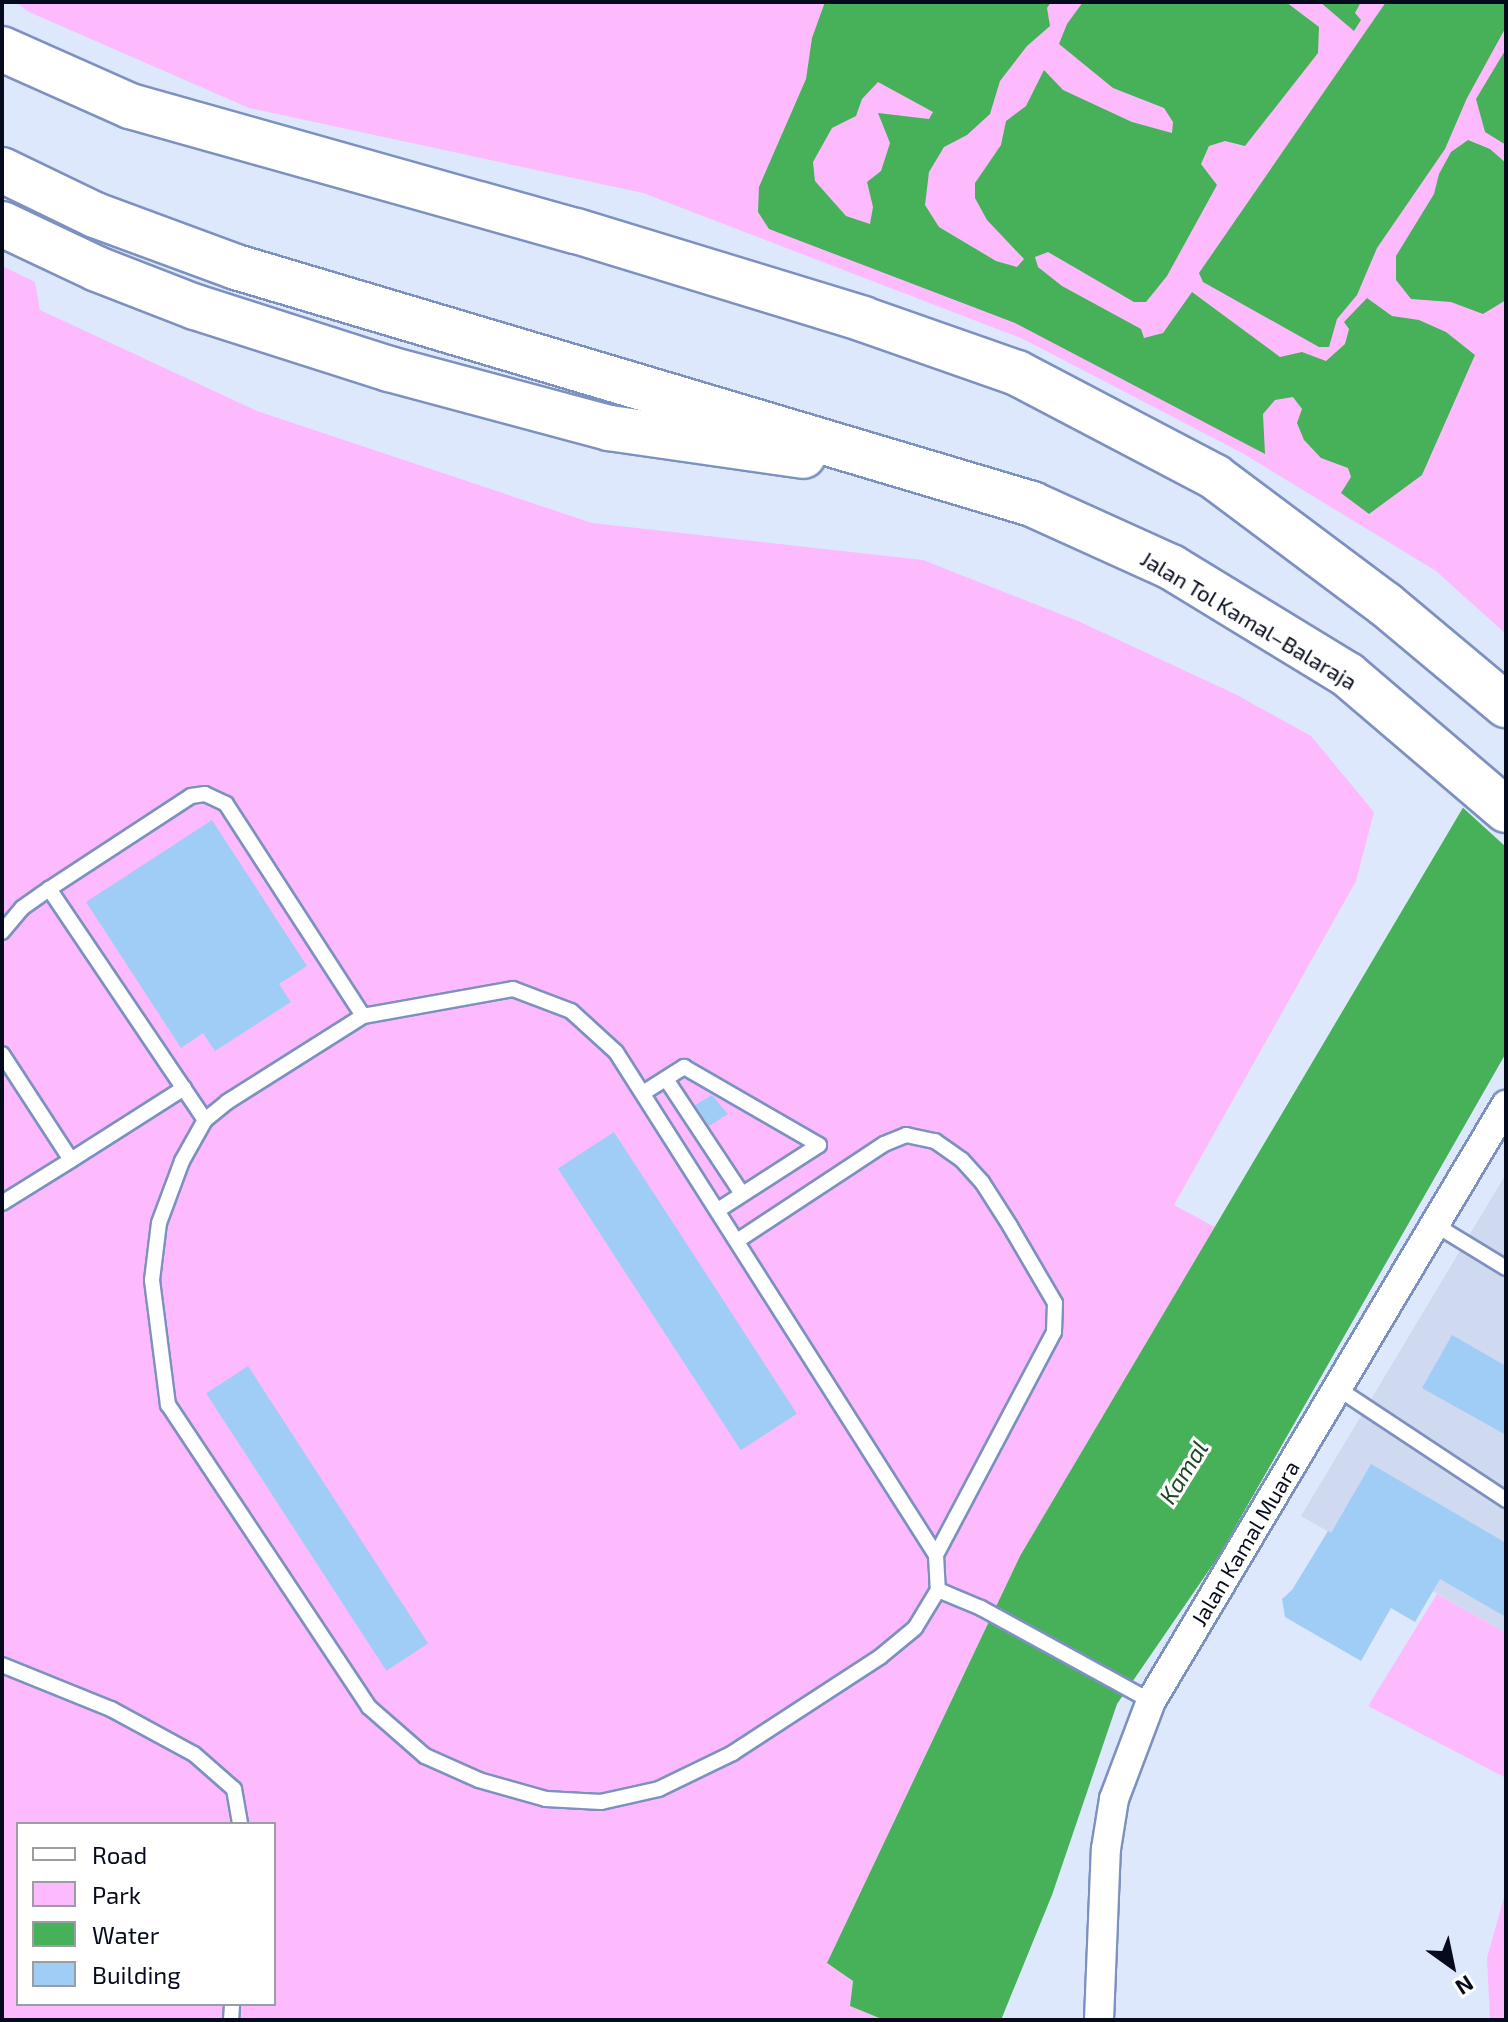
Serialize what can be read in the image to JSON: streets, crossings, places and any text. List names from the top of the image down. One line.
{"streets":{"highway":["Jalan Tol Kamal–Balaraja"],"street":["Jalan Kamal Muara"]},"water":["Kamal"],"legend":["Road","Park","Water","Building"],"north":"bottom right"}
